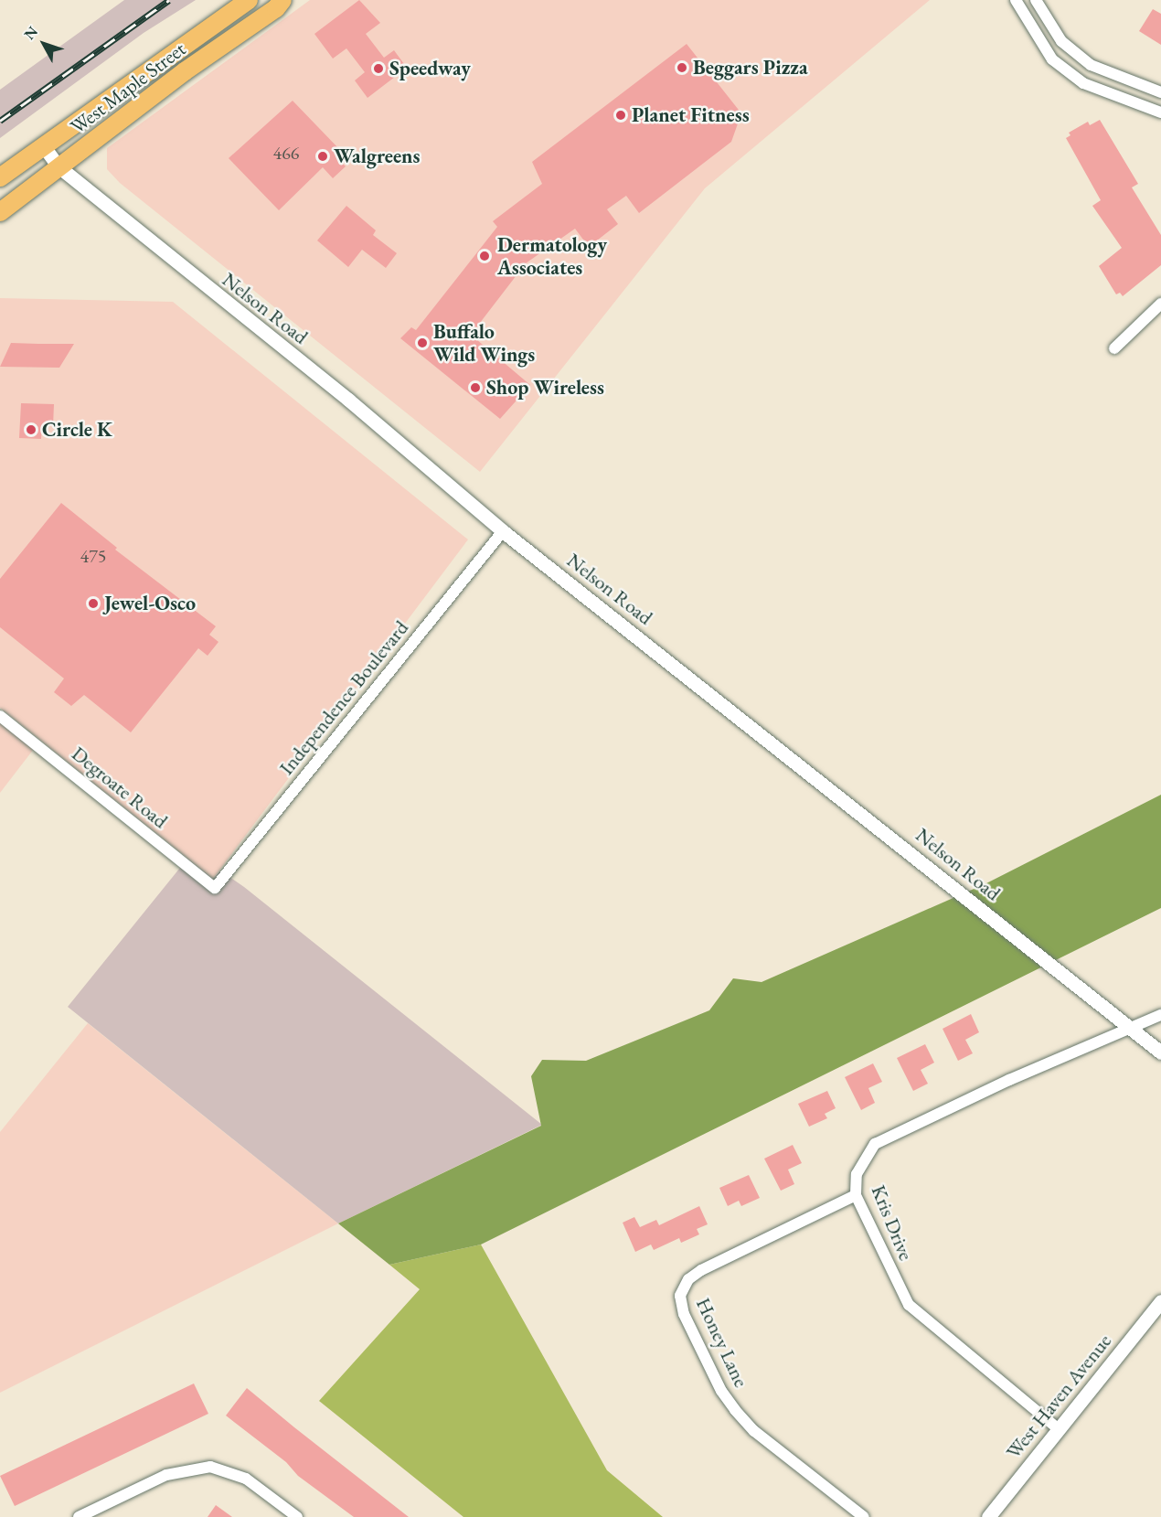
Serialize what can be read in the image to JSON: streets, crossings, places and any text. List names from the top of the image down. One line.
{"streets":{"main road":["West Maple Street"],"street":["Nelson Road","Independence Boulevard","Degroate Road","Kris Drive","Honey Lane","West Haven Avenue"]},"crossings":[["West Maple Street","Nelson Road"],["Nelson Road","Independence Boulevard"],["Nelson Road","Kris Drive"],["Independence Boulevard","Degroate Road"],["Kris Drive","Honey Lane"],["Kris Drive","West Haven Avenue"]],"places":["Beggars Pizza","Speedway","Planet Fitness","Walgreens","Dermatology Associates","Buffalo Wild Wings","Shop Wireless","Circle K","Jewel-Osco"],"house_numbers":["466","475"],"north":"top left"}
